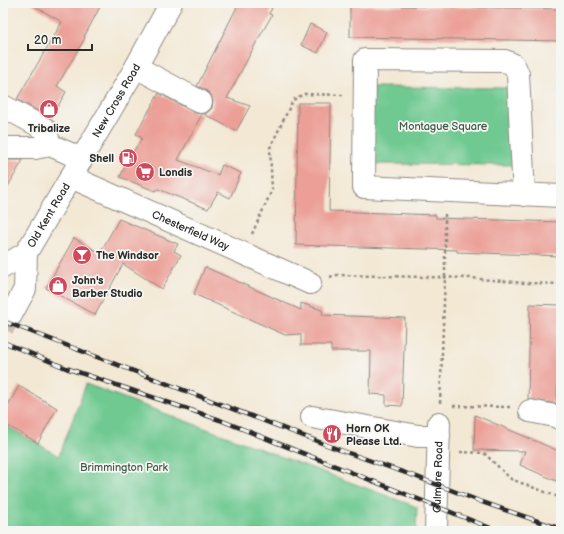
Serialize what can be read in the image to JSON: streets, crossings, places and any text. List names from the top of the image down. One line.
{"streets":{"main road":["New Cross Road","Old Kent Road","Chesterfield Way","Culmore Road"]},"crossings":[["New Cross Road","Old Kent Road"],["New Cross Road","Chesterfield Way"],["Old Kent Road","Chesterfield Way"]],"parks":["Montague Square","Brimmington Park"],"places":{"shop":["Tribalize","John's Barber Studio"],"fuel station":["Shell"],"supermarket":["Londis"],"bar":["The Windsor"],"restaurant":["Horn OK Please Ltd."]},"scale_bar":"20 m"}
